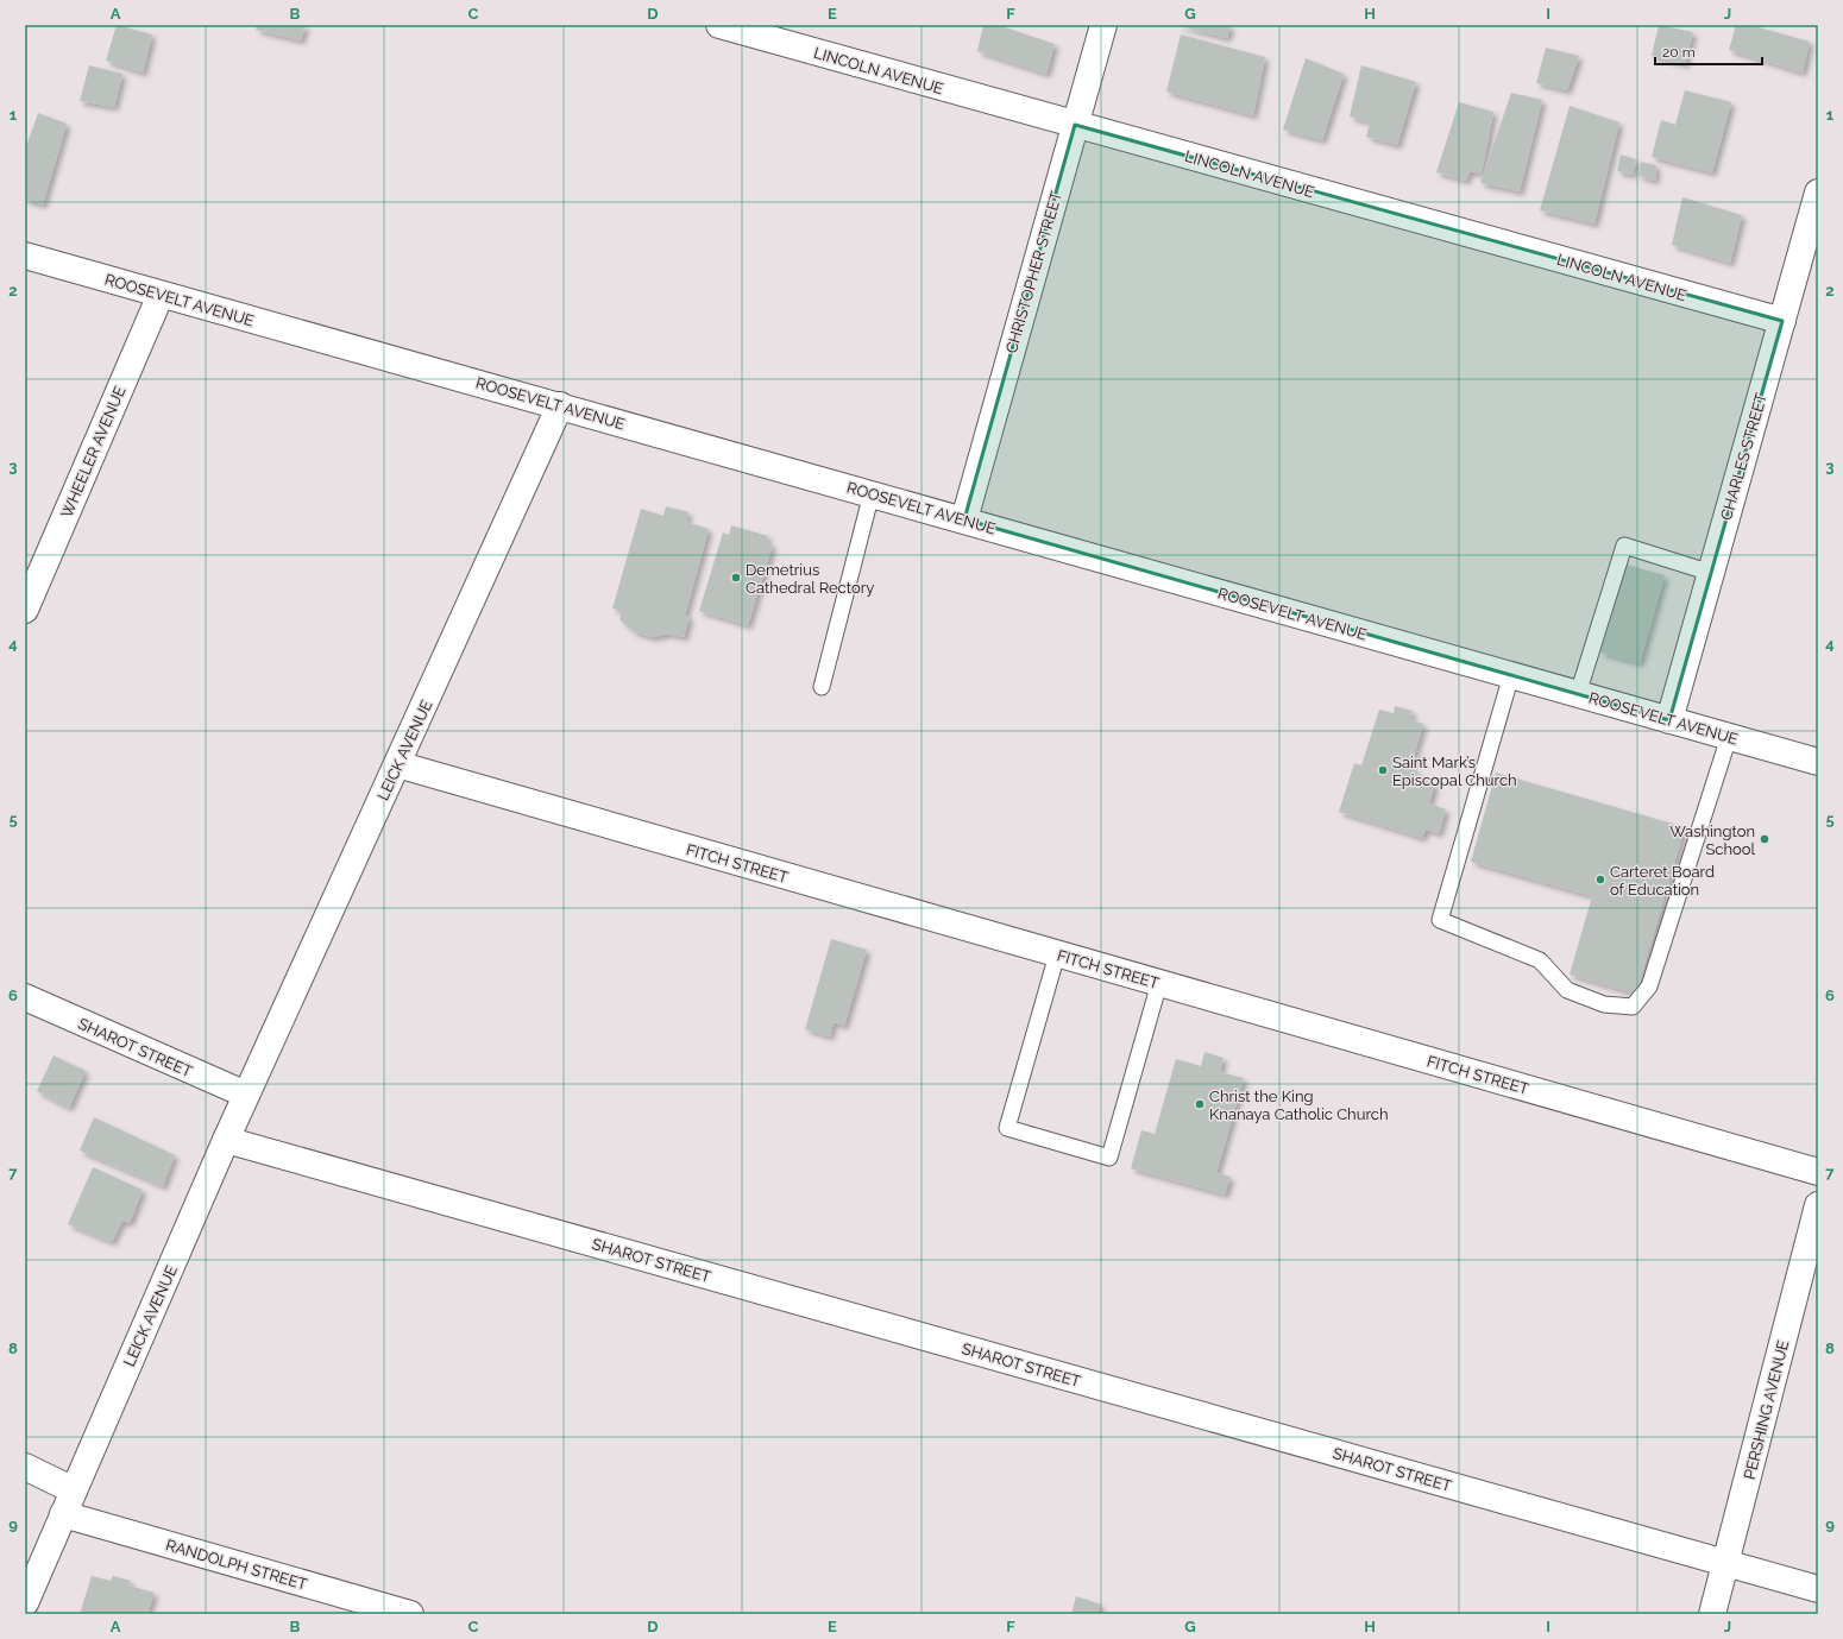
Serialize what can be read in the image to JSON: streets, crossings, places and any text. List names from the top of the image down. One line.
{"streets":{"street":["LINCOLN AVENUE","CHRISTOPHER STREET","ROOSEVELT AVENUE","WHEELER AVENUE","CHARLES STREET","LEICK AVENUE","FITCH STREET","SHAROT STREET","PERSHING AVENUE","RANDOLPH STREET"]},"crossings":[["LINCOLN AVENUE","CHRISTOPHER STREET"],["LINCOLN AVENUE","CHARLES STREET"],["CHRISTOPHER STREET","ROOSEVELT AVENUE"],["ROOSEVELT AVENUE","WHEELER AVENUE"],["ROOSEVELT AVENUE","CHARLES STREET"],["ROOSEVELT AVENUE","LEICK AVENUE"],["LEICK AVENUE","FITCH STREET"],["LEICK AVENUE","SHAROT STREET"],["LEICK AVENUE","RANDOLPH STREET"],["SHAROT STREET","PERSHING AVENUE"]],"places":["Demetrius Cathedral Rectory","Saint Mark’s Episcopal Church","Washington School","Carteret Board of Education","Christ the King Knanaya Catholic Church"],"scale_bar":"20 m","grid":{"columns":["A","B","C","D","E","F","G","H","I","J"],"rows":["1","2","3","4","5","6","7","8","9"]}}
